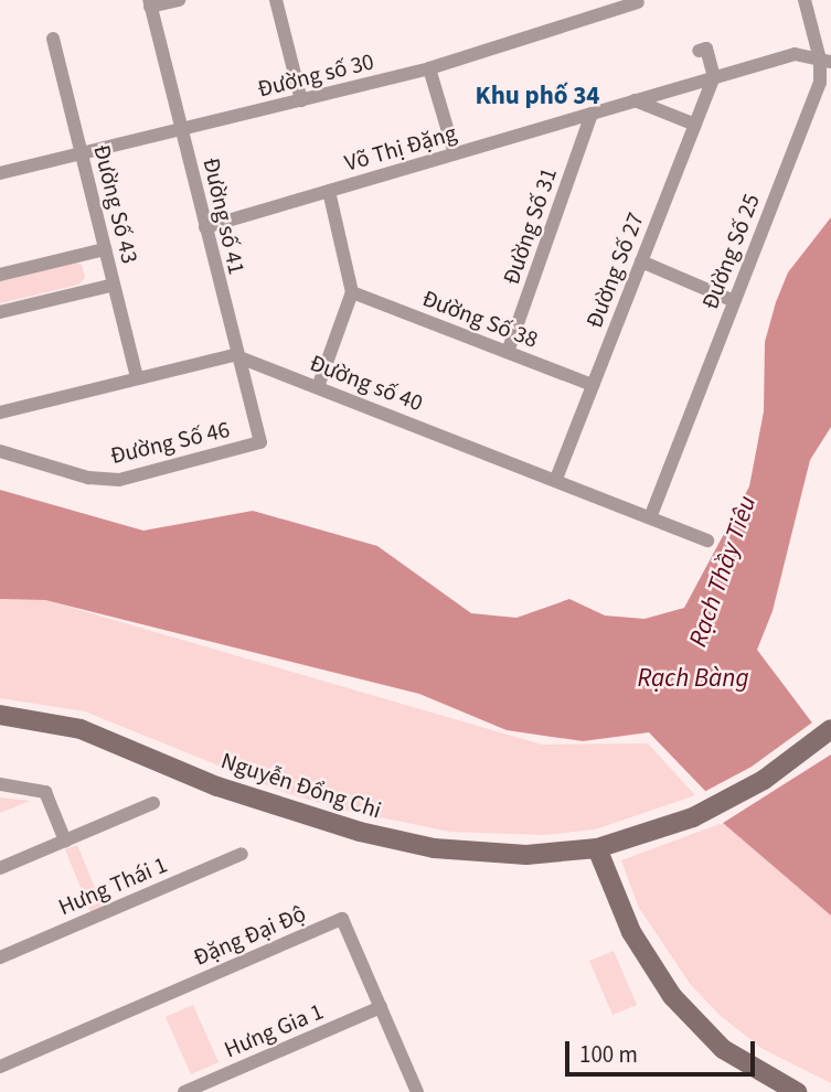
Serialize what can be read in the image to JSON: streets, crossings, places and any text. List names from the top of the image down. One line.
{"streets":{"street":["Đường số 30","Võ Thị Đặng","Đường Số 43","Đường số 41","Đường Số 31","Đường Số 25","Đường Số 27","Đường Số 38","Đường số 40","Đường Số 46","Nguyễn Đổng Chi","Hưng Thái 1","Đặng Đại Độ","Hưng Gia 1"]},"crossings":[["Đường số 30","Đường Số 43"],["Đường số 30","Đường số 41"],["Võ Thị Đặng","Đường số 41"],["Võ Thị Đặng","Đường Số 31"],["Võ Thị Đặng","Đường Số 25"],["Võ Thị Đặng","Đường Số 27"],["Đường số 41","Đường số 40"],["Đường số 41","Đường Số 46"],["Đường Số 31","Đường Số 38"],["Đường Số 25","Đường số 40"],["Đường Số 27","Đường Số 38"],["Đường Số 27","Đường số 40"],["Đặng Đại Độ","Hưng Gia 1"]],"districts":["Khu phố 34"],"water":["Rạch Thầy Tiêu","Rạch Bàng"],"scale_bar":"100 m"}
